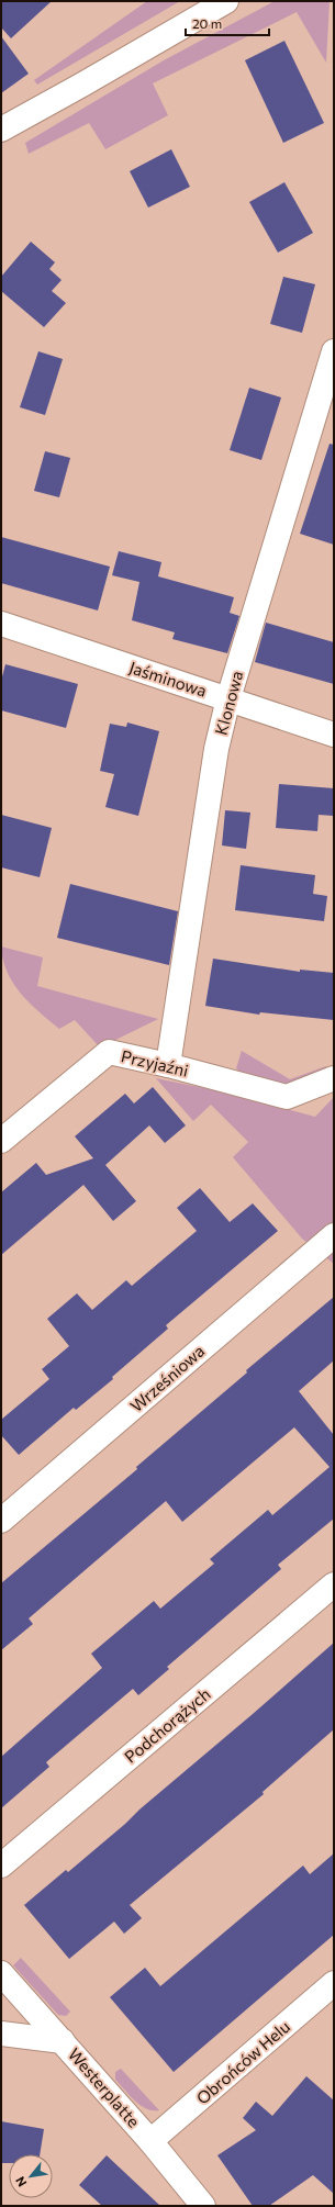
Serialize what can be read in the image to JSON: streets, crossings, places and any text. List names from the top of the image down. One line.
{"streets":{"street":["Jaśminowa","Klonowa","Przyjaźni","Wrześniowa","Podchorążych","Obrońców Helu","Westerplatte"]},"crossings":[["Jaśminowa","Klonowa"],["Klonowa","Przyjaźni"],["Obrońców Helu","Westerplatte"]],"scale_bar":"20 m","north":"bottom left"}
